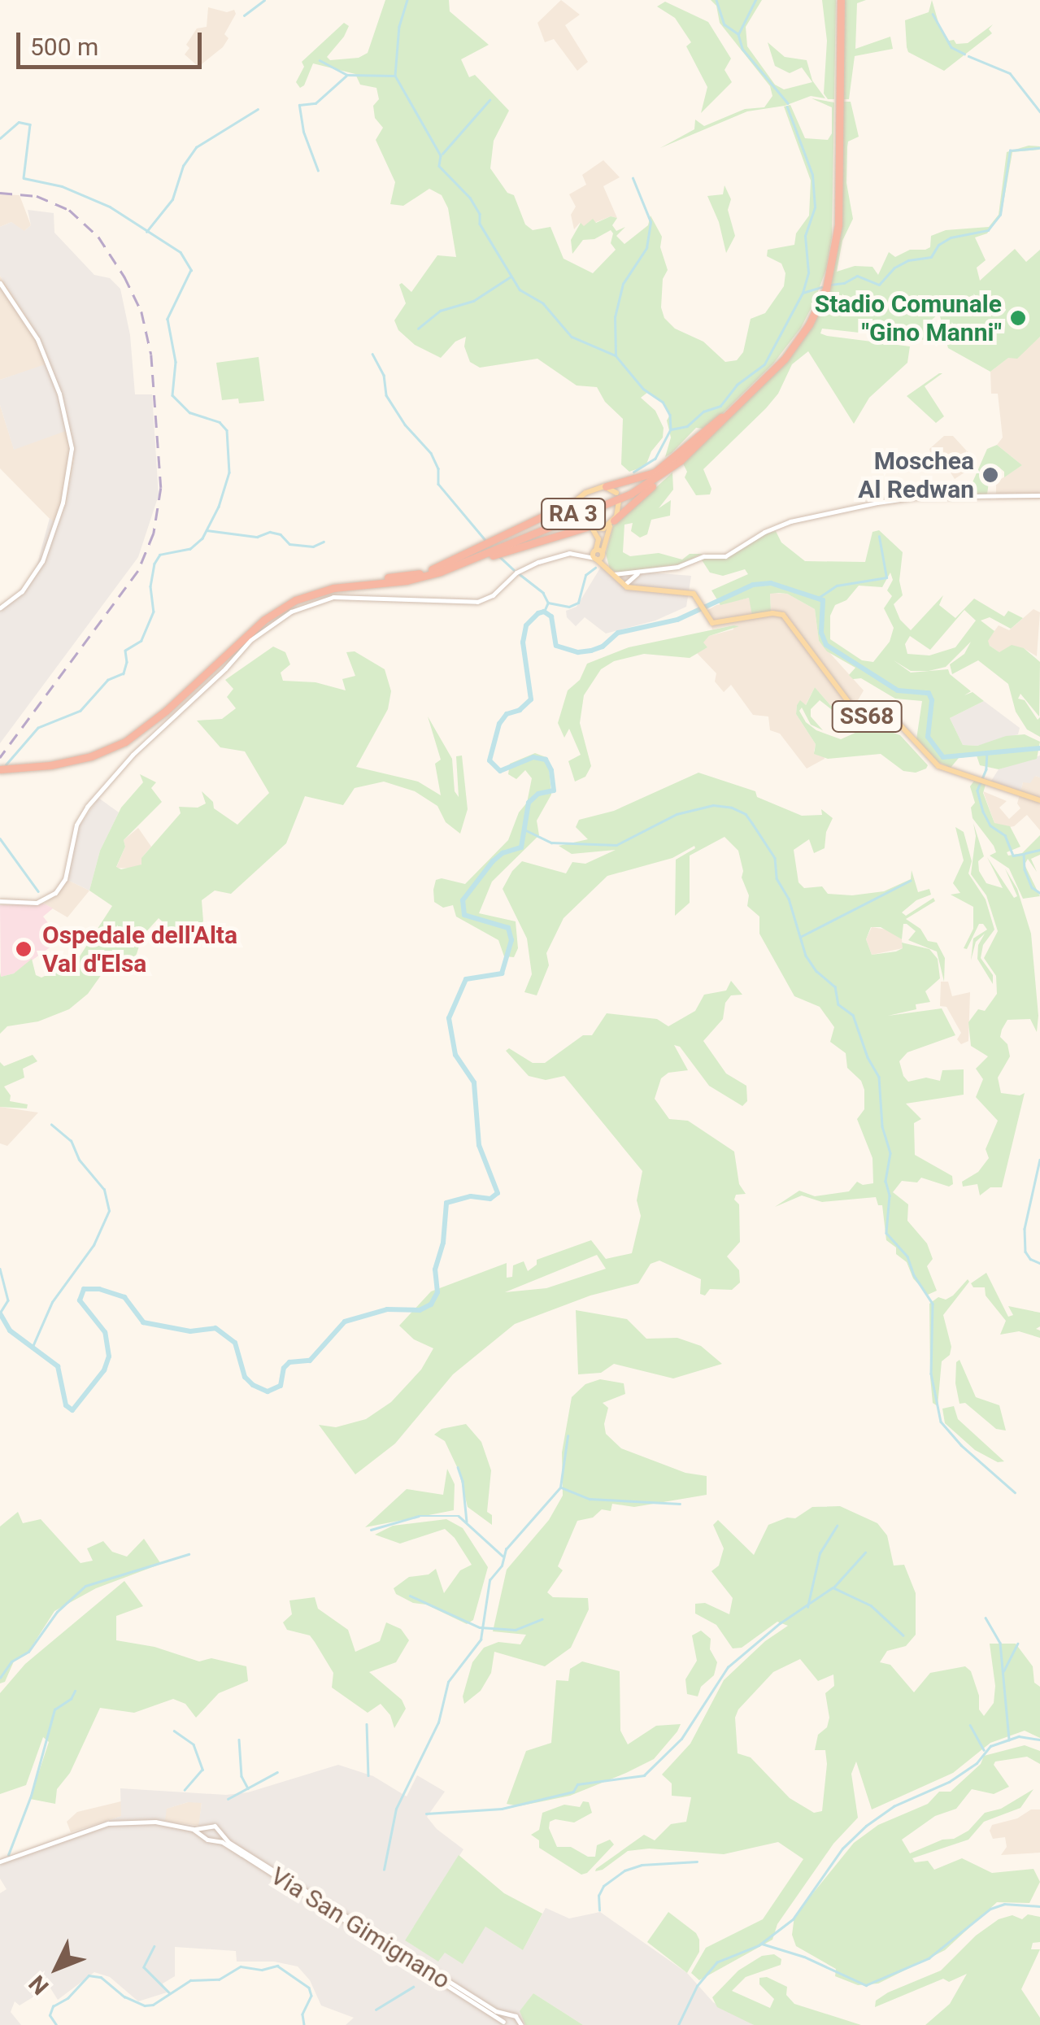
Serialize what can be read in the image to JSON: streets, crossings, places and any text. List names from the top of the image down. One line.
{"streets":{"highway":["RA 3"],"main road":["SS68","Via San Gimignano"]},"places":["Stadio Comunale \"Gino Manni\"","Moschea Al Redwan","Ospedale dell'Alta Val d'Elsa"],"scale_bar":"500 m","north":"bottom left"}
